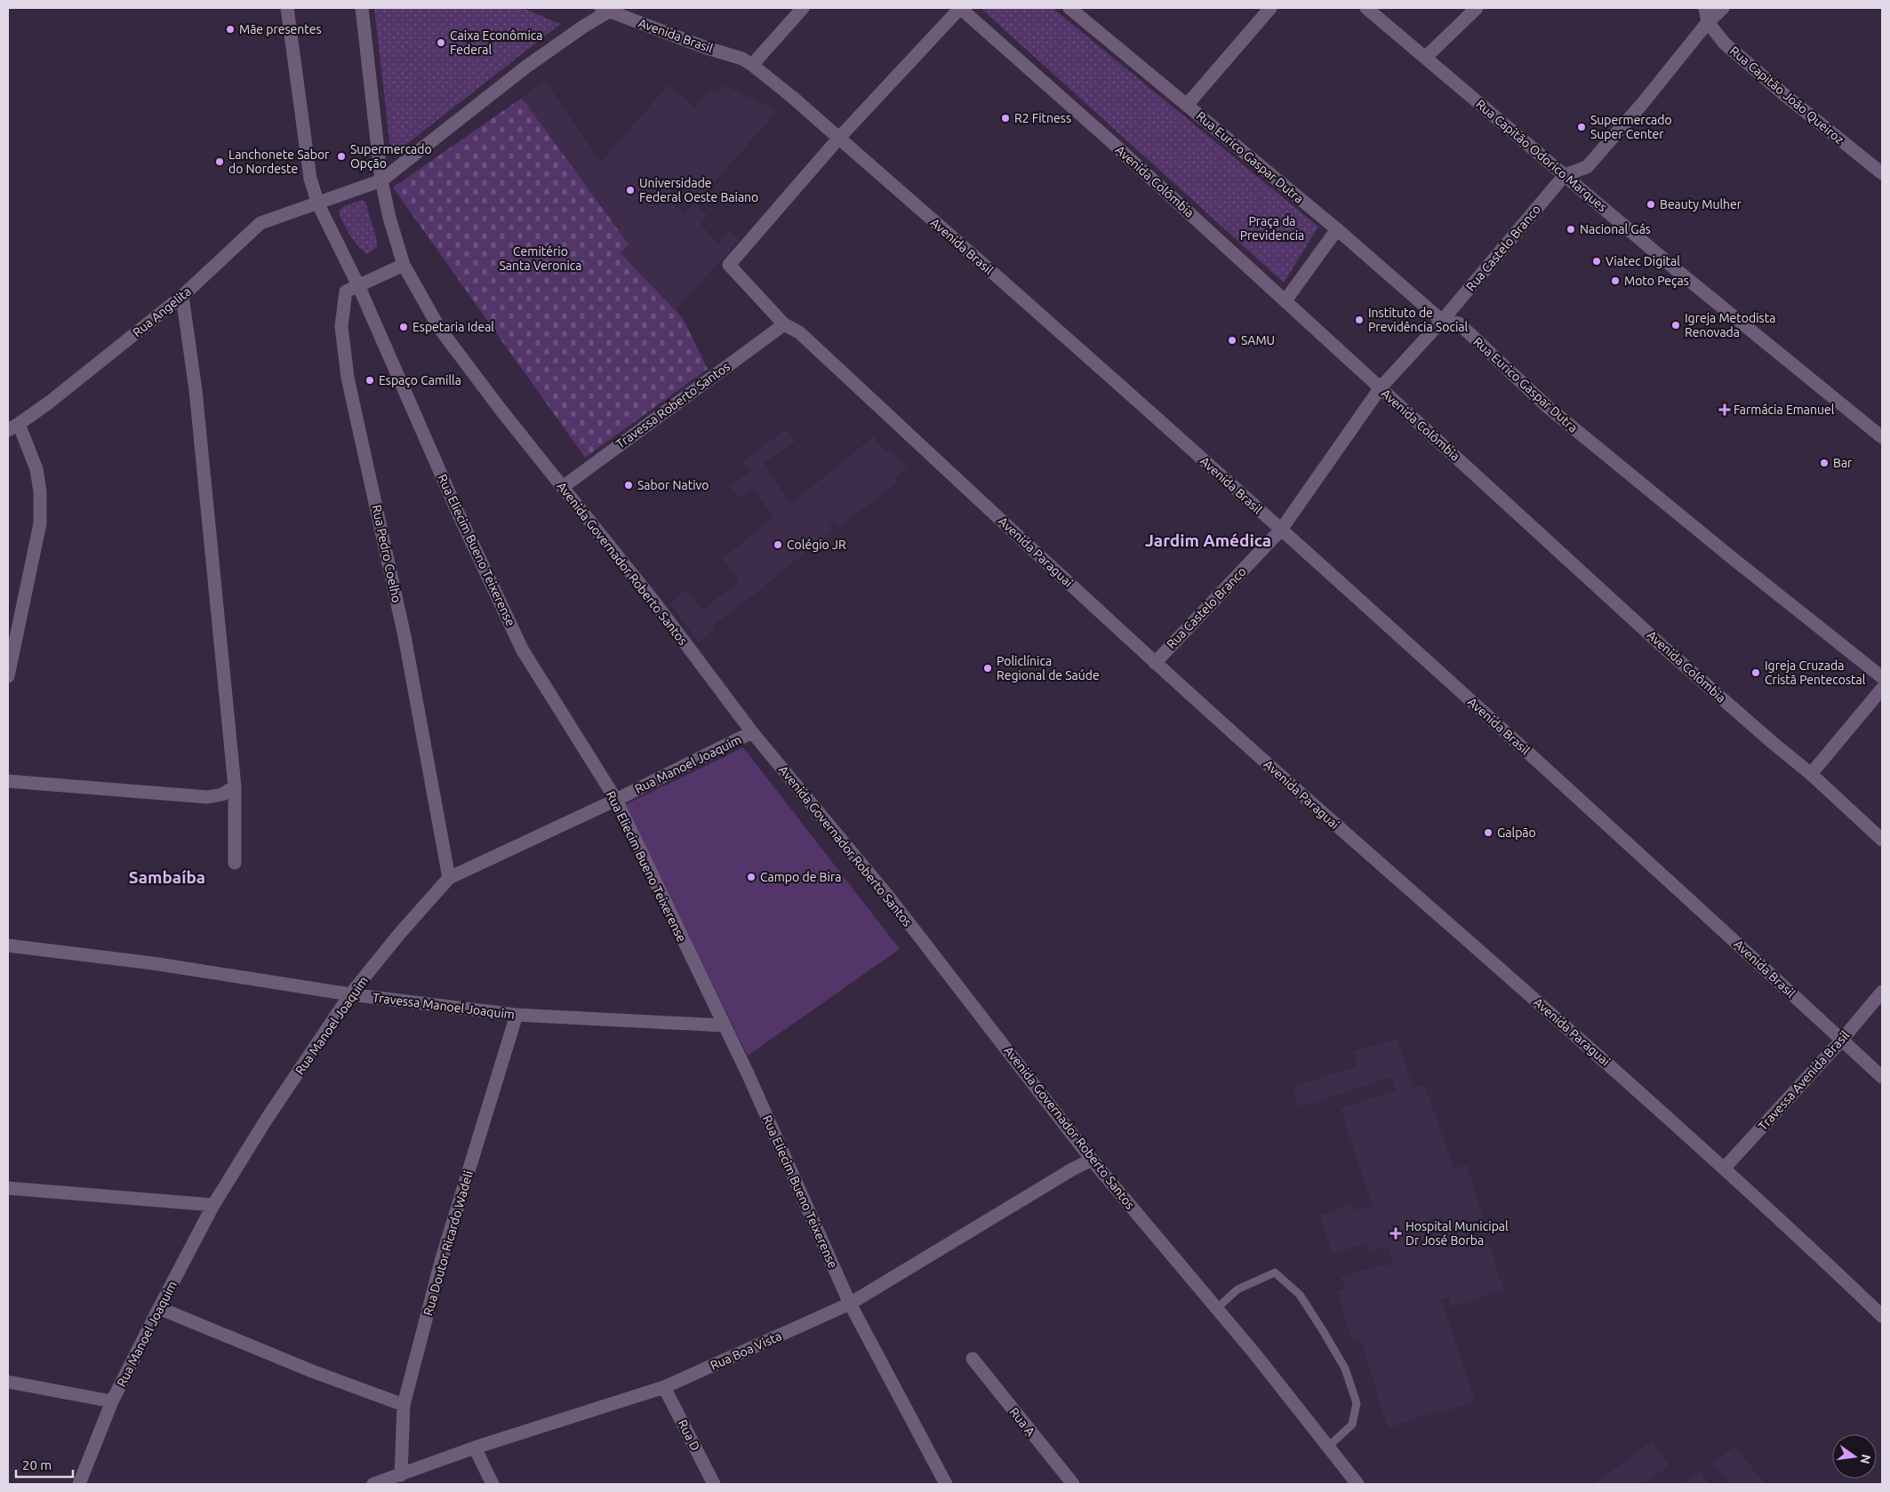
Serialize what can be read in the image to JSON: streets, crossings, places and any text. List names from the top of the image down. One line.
{"streets":{"street":["Avenida Brasil","Rua Capitão João Queiroz","Rua Capitão Odorico Marques","Rua Eurico Gaspar Dutra","Avenida Colômbia","Rua Castelo Branco","Rua Angelita","Travessa Roberto Santos","Rua Eliecim Bueno Teixerense","Avenida Paraguai","Rua Pedro Coelho","Avenida Governador Roberto Santos","Rua Manoel Joaquim","Travessa Manoel Joaquim","Travessa Avenida Brasil","Rua Doutor Ricardo Wadeli","Rua Boa Vista","Rua A","Rua D"]},"crossings":[["Avenida Brasil","Rua Castelo Branco"],["Avenida Brasil","Rua Angelita"],["Avenida Brasil","Avenida Paraguai"],["Avenida Brasil","Travessa Avenida Brasil"],["Rua Capitão João Queiroz","Rua Castelo Branco"],["Rua Capitão Odorico Marques","Rua Castelo Branco"],["Rua Eurico Gaspar Dutra","Rua Castelo Branco"],["Avenida Colômbia","Rua Castelo Branco"],["Rua Castelo Branco","Avenida Paraguai"],["Rua Angelita","Rua Eliecim Bueno Teixerense"],["Rua Angelita","Avenida Governador Roberto Santos"],["Travessa Roberto Santos","Avenida Paraguai"],["Travessa Roberto Santos","Avenida Governador Roberto Santos"],["Rua Eliecim Bueno Teixerense","Rua Pedro Coelho"],["Rua Eliecim Bueno Teixerense","Rua Manoel Joaquim"],["Rua Eliecim Bueno Teixerense","Travessa Manoel Joaquim"],["Rua Eliecim Bueno Teixerense","Rua Boa Vista"],["Avenida Paraguai","Travessa Avenida Brasil"],["Rua Pedro Coelho","Avenida Governador Roberto Santos"],["Rua Pedro Coelho","Rua Manoel Joaquim"],["Avenida Governador Roberto Santos","Rua Manoel Joaquim"],["Avenida Governador Roberto Santos","Rua Boa Vista"],["Rua Manoel Joaquim","Travessa Manoel Joaquim"],["Travessa Manoel Joaquim","Rua Doutor Ricardo Wadeli"],["Rua Doutor Ricardo Wadeli","Rua Boa Vista"],["Rua Boa Vista","Rua D"]],"districts":["Jardim Amédica","Sambaíba"],"parks":["Praça da Previdencia","Cemitério Santa Veronica"],"places":{"other":["Mãe presentes","Caixa Econômica Federal","R2 Fitness","Supermercado Super Center","Supermercado Opção","Lanchonete Sabor do Nordeste","Universidade Federal Oeste Baiano","Beauty Mulher","Nacional Gás","Viatec Digital","Moto Peças","Instituto de Previdência Social","Igreja Metodista Renovada","Espetaria Ideal","SAMU","Espaço Camilla","Bar","Sabor Nativo","Colégio JR","Policlínica Regional de Saúde","Igreja Cruzada Cristã Pentecostal","Galpão","Campo de Bira"],"health":["Farmácia Emanuel","Hospital Municipal Dr José Borba"]},"scale_bar":"20 m","north":"right"}
